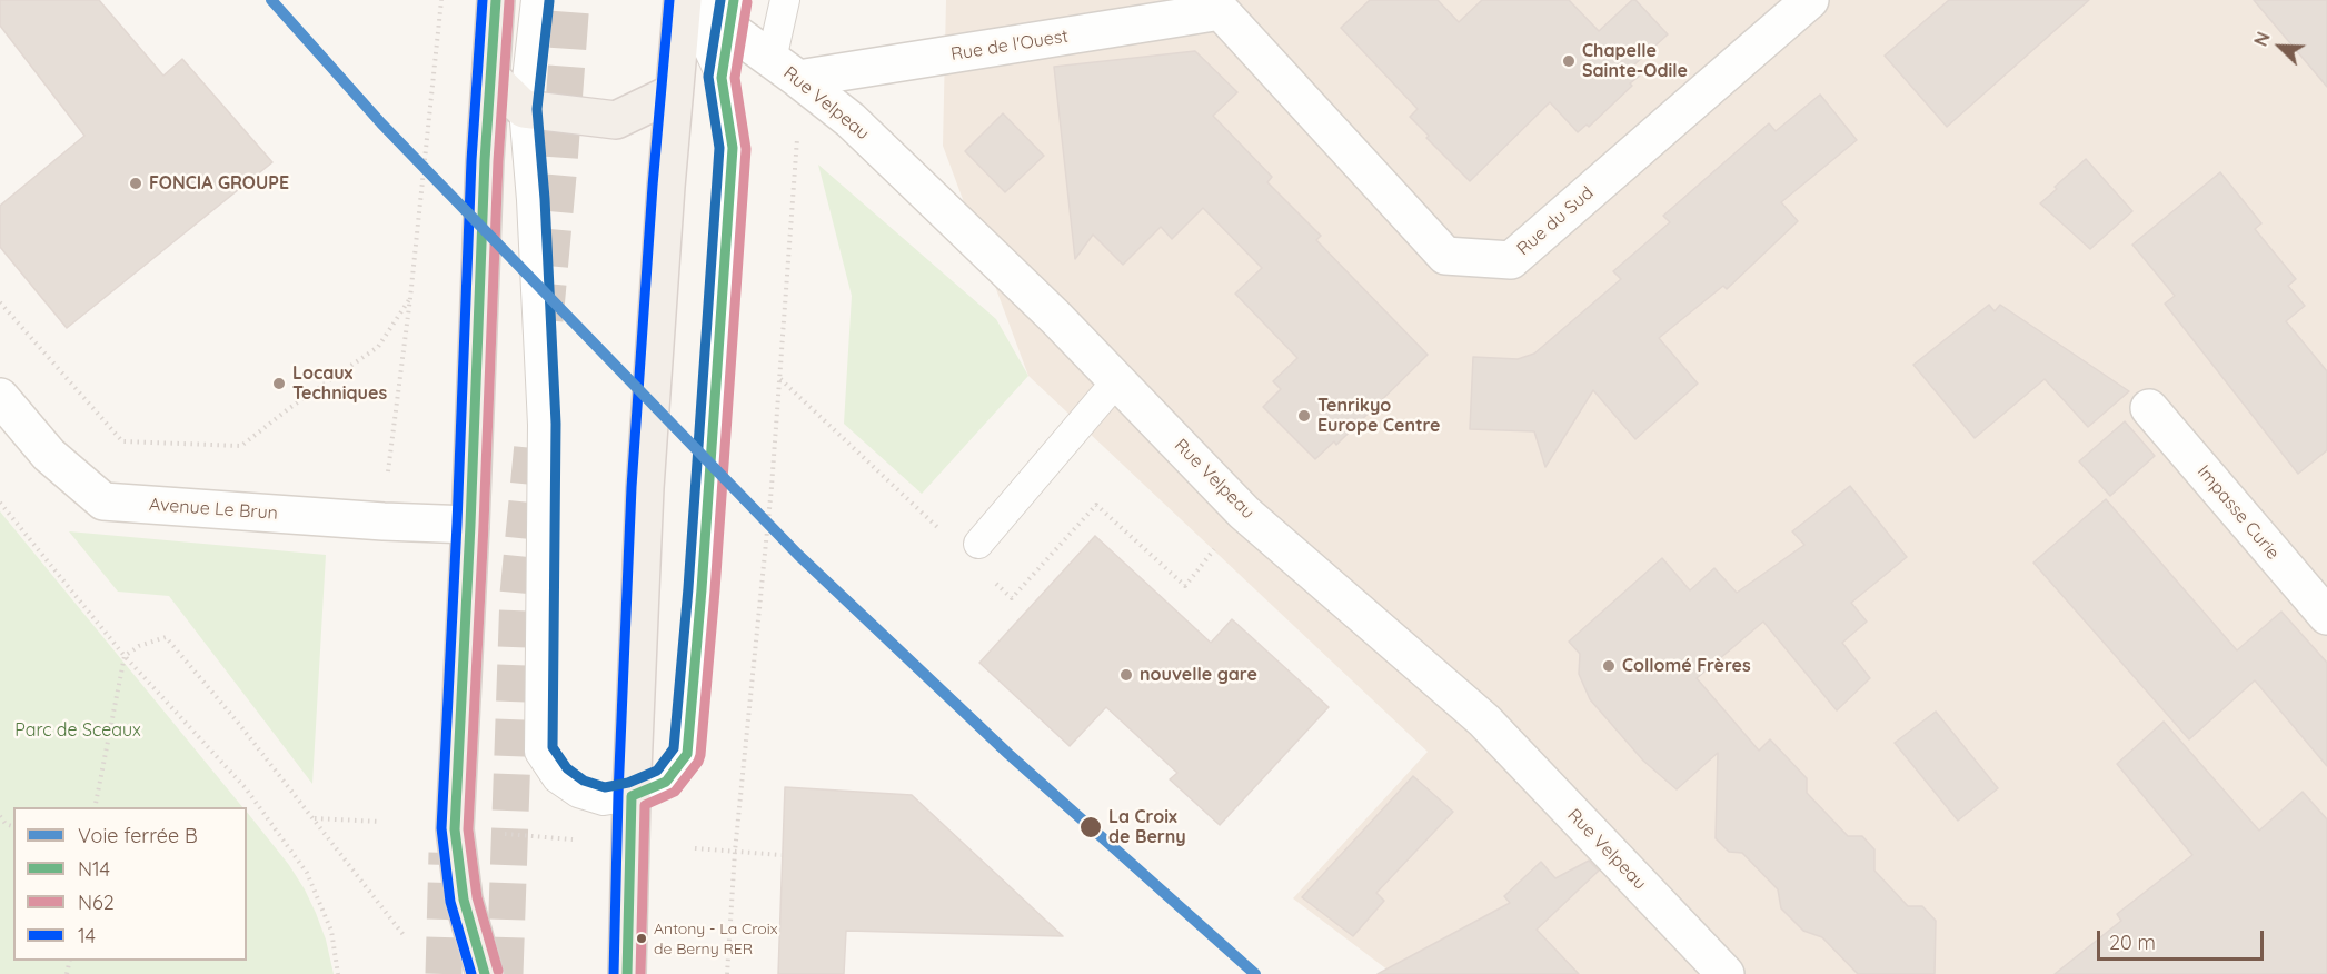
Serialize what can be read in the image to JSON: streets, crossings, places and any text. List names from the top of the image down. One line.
{"streets":{"street":["Rue de l'Ouest","Rue Velpeau","Rue du Sud","Avenue Le Brun","Impasse Curie"]},"crossings":[["Rue de l'Ouest","Rue Velpeau"],["Rue de l'Ouest","Rue du Sud"]],"parks":["Parc de Sceaux"],"places":["Chapelle Sainte-Odile","FONCIA GROUPE","Locaux Techniques","Tenrikyo Europe Centre","Collomé Frères","nouvelle gare","La Croix de Berny","Antony - La Croix de Berny RER"],"lines":["rail line B","transit line N14","transit line 14","transit line N62"],"legend":["Voie ferrée B","N14","N62","14"],"scale_bar":"20 m","north":"top left"}
